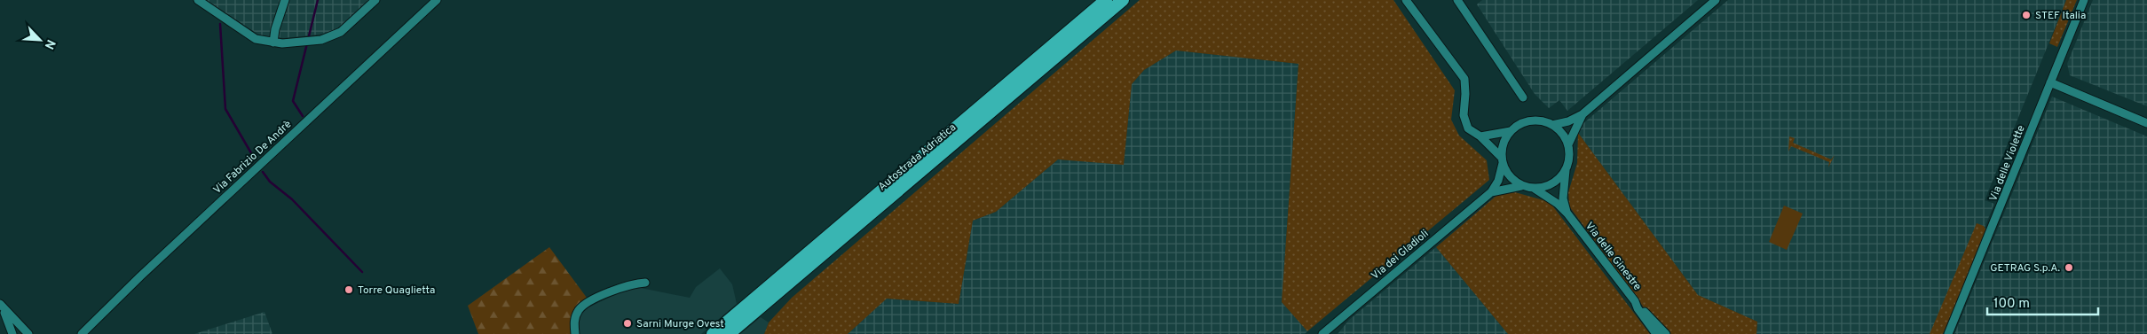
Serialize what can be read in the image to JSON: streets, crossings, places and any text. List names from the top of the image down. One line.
{"streets":{"highway":["Autostrada Adriatica"],"street":["Via Fabrizio De Andrè","Via delle Violette","Via dei Gladioli","Via delle Ginestre"]},"crossings":[["Via dei Gladioli","Via delle Ginestre"]],"places":["STEF Italia","GETRAG S.p.A.","Torre Quaglietta","Sarni Murge Ovest"],"scale_bar":"100 m","north":"bottom right"}
